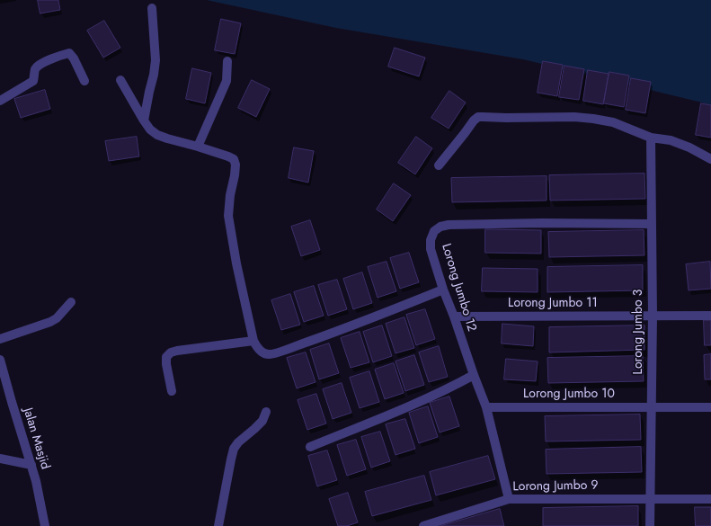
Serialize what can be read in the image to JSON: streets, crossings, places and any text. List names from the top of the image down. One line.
{"streets":{"street":["Lorong Jumbo 12","Lorong Jumbo 11","Lorong Jumbo 3","Lorong Jumbo 10","Jalan Masjid","Lorong Jumbo 9"]},"crossings":[["Lorong Jumbo 12","Lorong Jumbo 11"],["Lorong Jumbo 12","Lorong Jumbo 3"],["Lorong Jumbo 12","Lorong Jumbo 10"],["Lorong Jumbo 12","Lorong Jumbo 9"],["Lorong Jumbo 11","Lorong Jumbo 3"],["Lorong Jumbo 3","Lorong Jumbo 10"],["Lorong Jumbo 3","Lorong Jumbo 9"]]}
